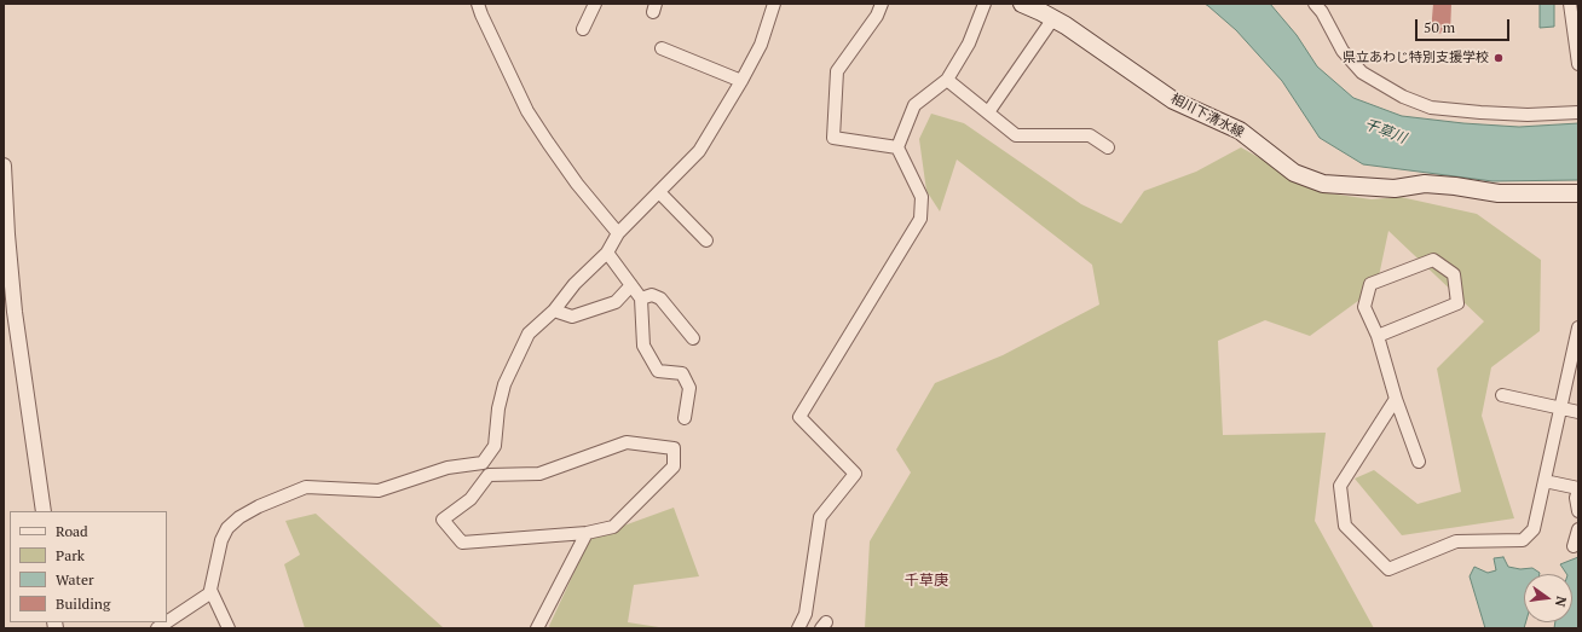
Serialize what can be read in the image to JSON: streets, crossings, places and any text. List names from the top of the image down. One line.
{"streets":{"main road":["相川下清水線"]},"districts":["千草庚"],"water":["千草川"],"places":["県立あわじ特別支援学校"],"legend":["Road","Park","Water","Building"],"scale_bar":"50 m","north":"right"}
